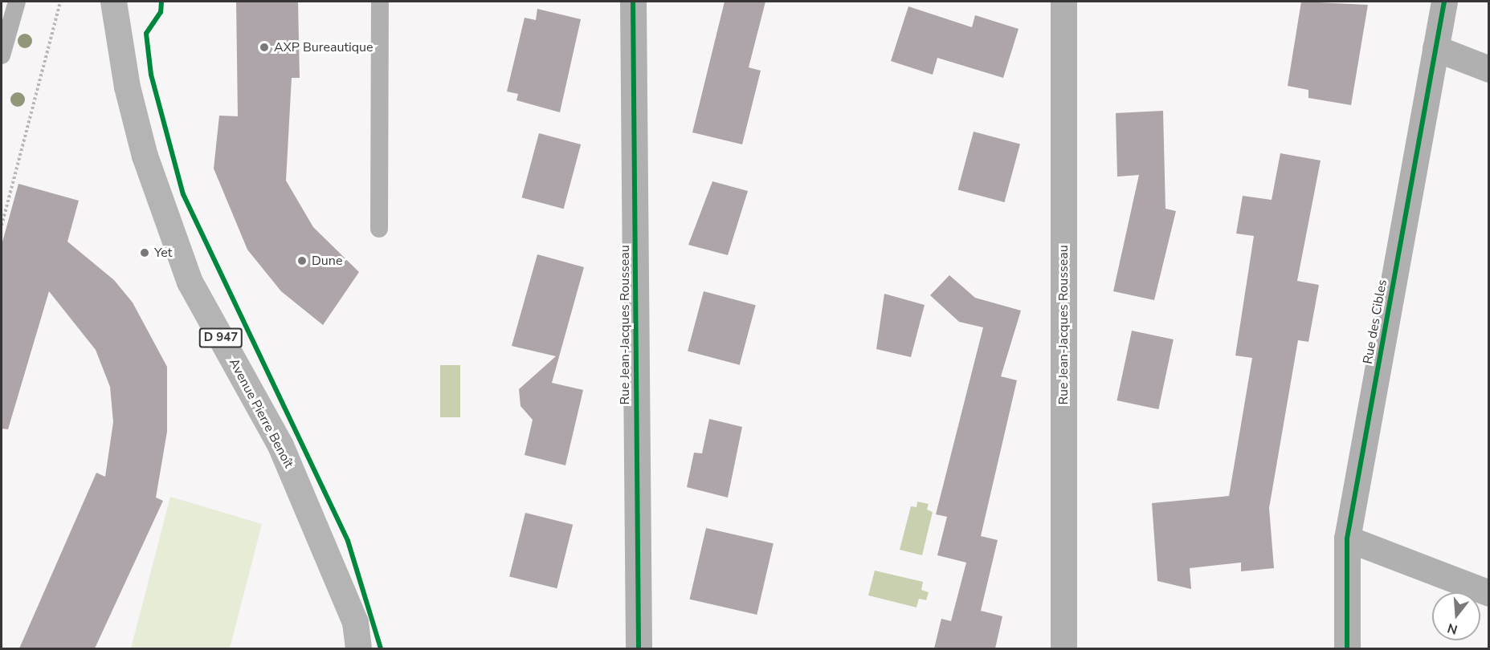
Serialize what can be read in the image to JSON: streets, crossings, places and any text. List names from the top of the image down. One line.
{"streets":{"main road":["D 947","Avenue Pierre Benoît"],"street":["Rue des Cibles","Rue Jean-Jacques Rousseau"]},"places":["AXP Bureautique","Yet","Dune"],"north":"bottom"}
